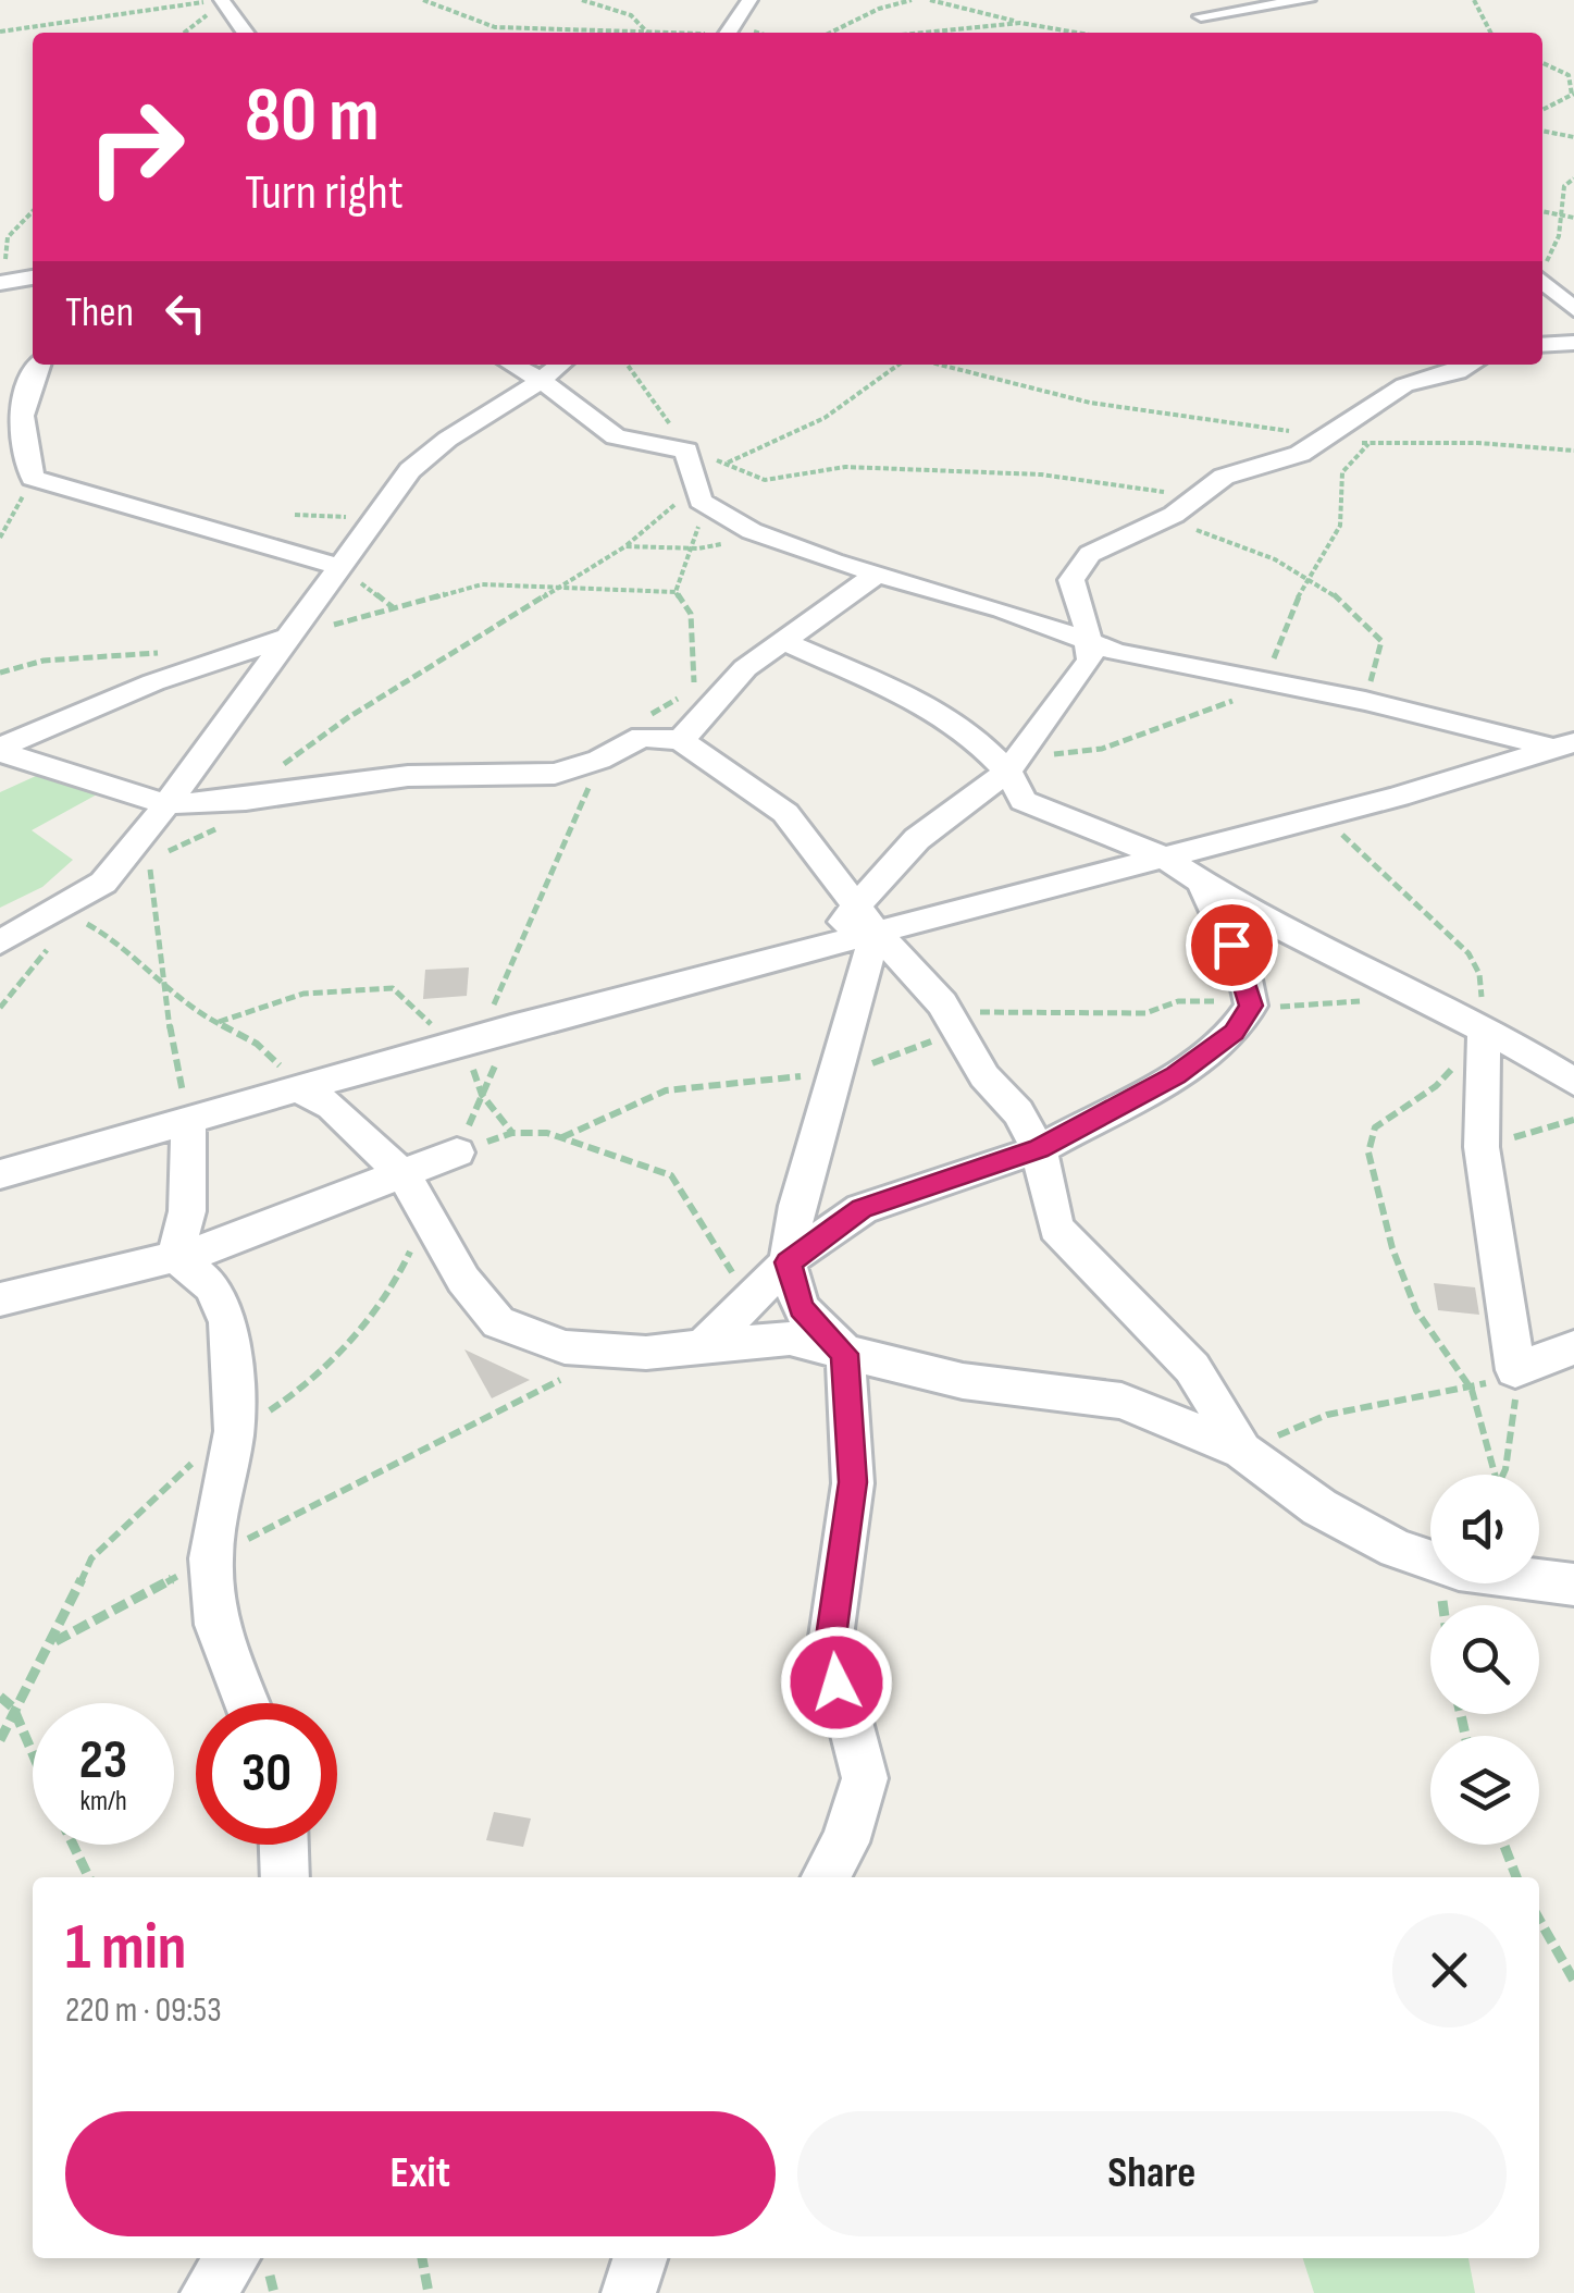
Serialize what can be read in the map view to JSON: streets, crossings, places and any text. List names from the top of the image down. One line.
{"page":{"turn":["80 m","Turn right"],"then":"Then","speed":"23 km/h","limit":"30","heading":["1 min","220 m · 09:53"],"buttons":["Exit","Share"]}}
